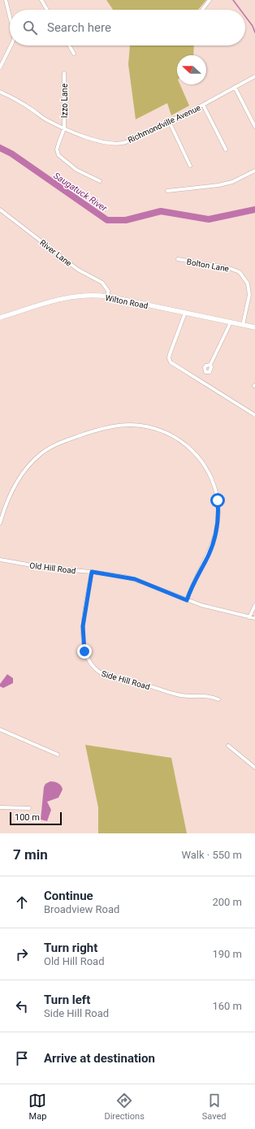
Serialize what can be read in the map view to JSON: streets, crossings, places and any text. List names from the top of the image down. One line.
{"streets":{"main road":["Wilton Road"],"street":["Izzo Lane","Richmondville Avenue","River Lane","Bolton Lane","Old Hill Road","Side Hill Road"]},"crossings":[["Izzo Lane","Richmondville Avenue"],["River Lane","Wilton Road"],["Bolton Lane","Wilton Road"],["Old Hill Road","Side Hill Road"]],"water":["Saugatuck River"],"scale_bar":"100 m","north":"left","page":{"search":"Search here","scale":"100 m","heading":["7 min","Walk · 550 m"],"list":[["Continue","Broadview Road","200 m"],["Turn right","Old Hill Road","190 m"],["Turn left","Side Hill Road","160 m"],"Arrive at destination"],"nav":["Map","Directions","Saved"]}}
